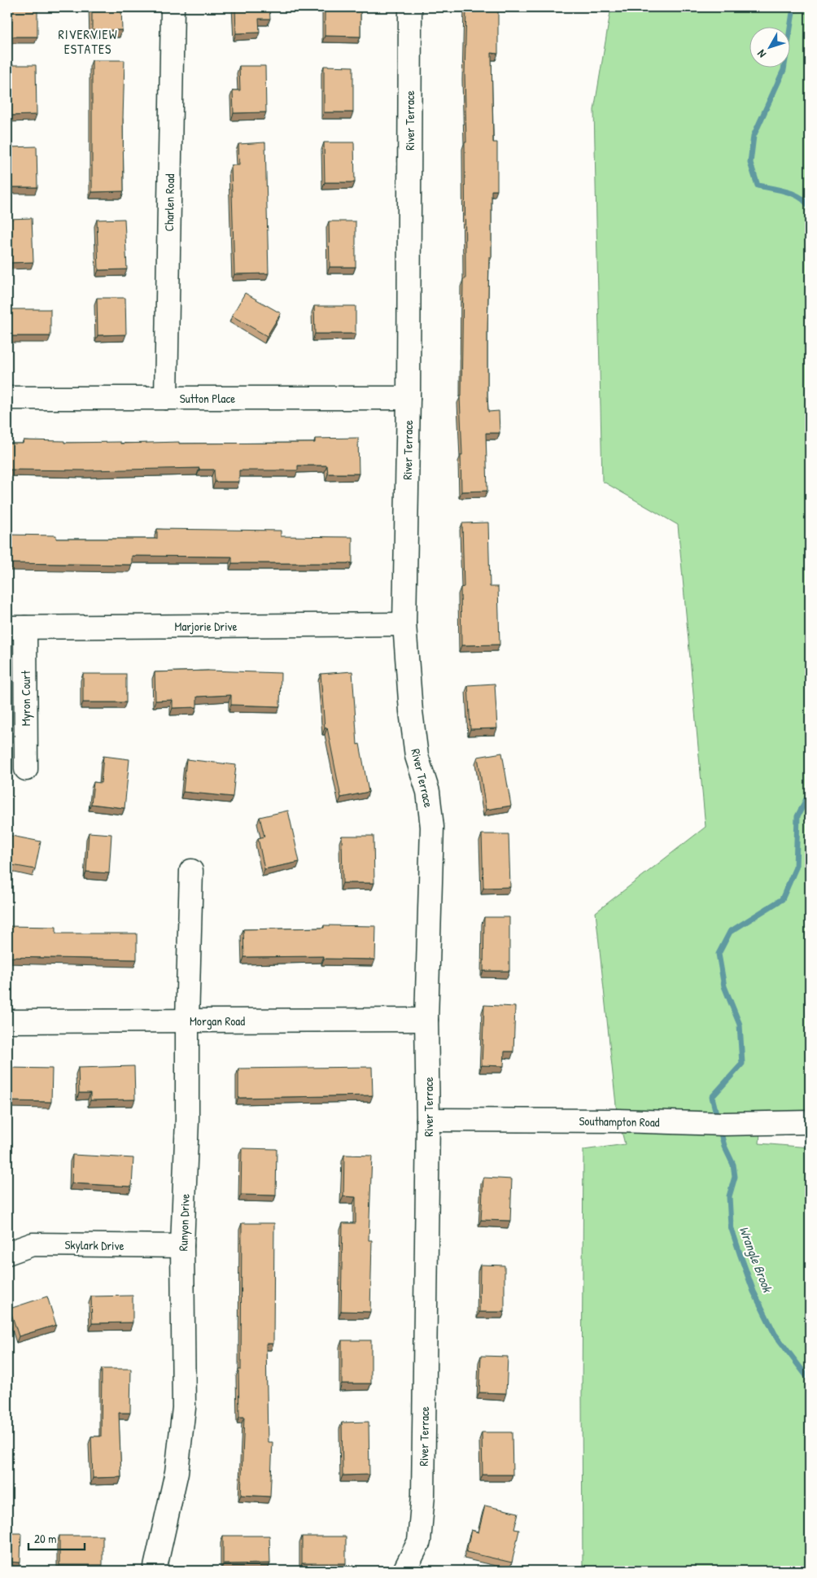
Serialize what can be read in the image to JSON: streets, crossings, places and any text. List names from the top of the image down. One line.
{"streets":{"street":["River Terrace","Charlen Road","Sutton Place","Marjorie Drive","Myron Court","Morgan Road","Southampton Road","Runyon Drive","Skylark Drive"]},"crossings":[["River Terrace","Sutton Place"],["River Terrace","Marjorie Drive"],["River Terrace","Morgan Road"],["River Terrace","Southampton Road"],["Charlen Road","Sutton Place"],["Marjorie Drive","Myron Court"],["Morgan Road","Runyon Drive"],["Runyon Drive","Skylark Drive"]],"districts":["RIVERVIEW ESTATES"],"water":["Wrangle Brook"],"scale_bar":"20 m","north":"bottom left"}
